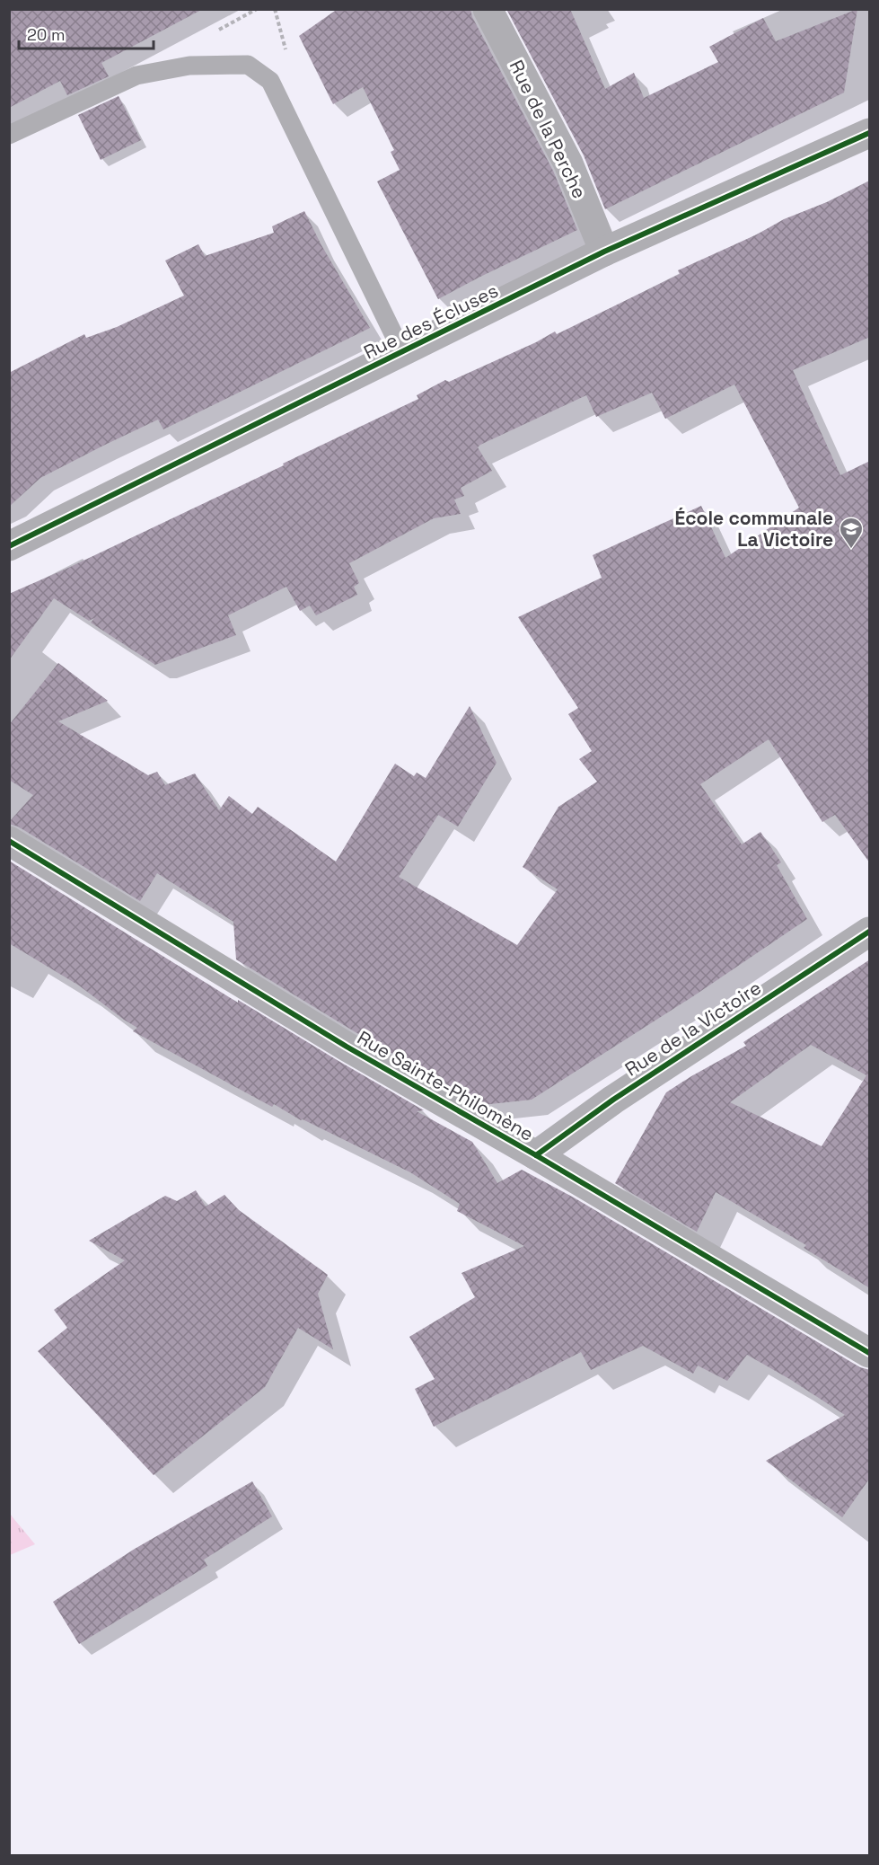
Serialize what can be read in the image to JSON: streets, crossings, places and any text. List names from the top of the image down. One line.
{"streets":{"street":["Rue de la Perche","Rue des Écluses","Rue de la Victoire","Rue Sainte-Philomène"]},"crossings":[["Rue de la Perche","Rue des Écluses"],["Rue de la Victoire","Rue Sainte-Philomène"]],"places":{"school or university":["École communale La Victoire"]},"scale_bar":"20 m"}
